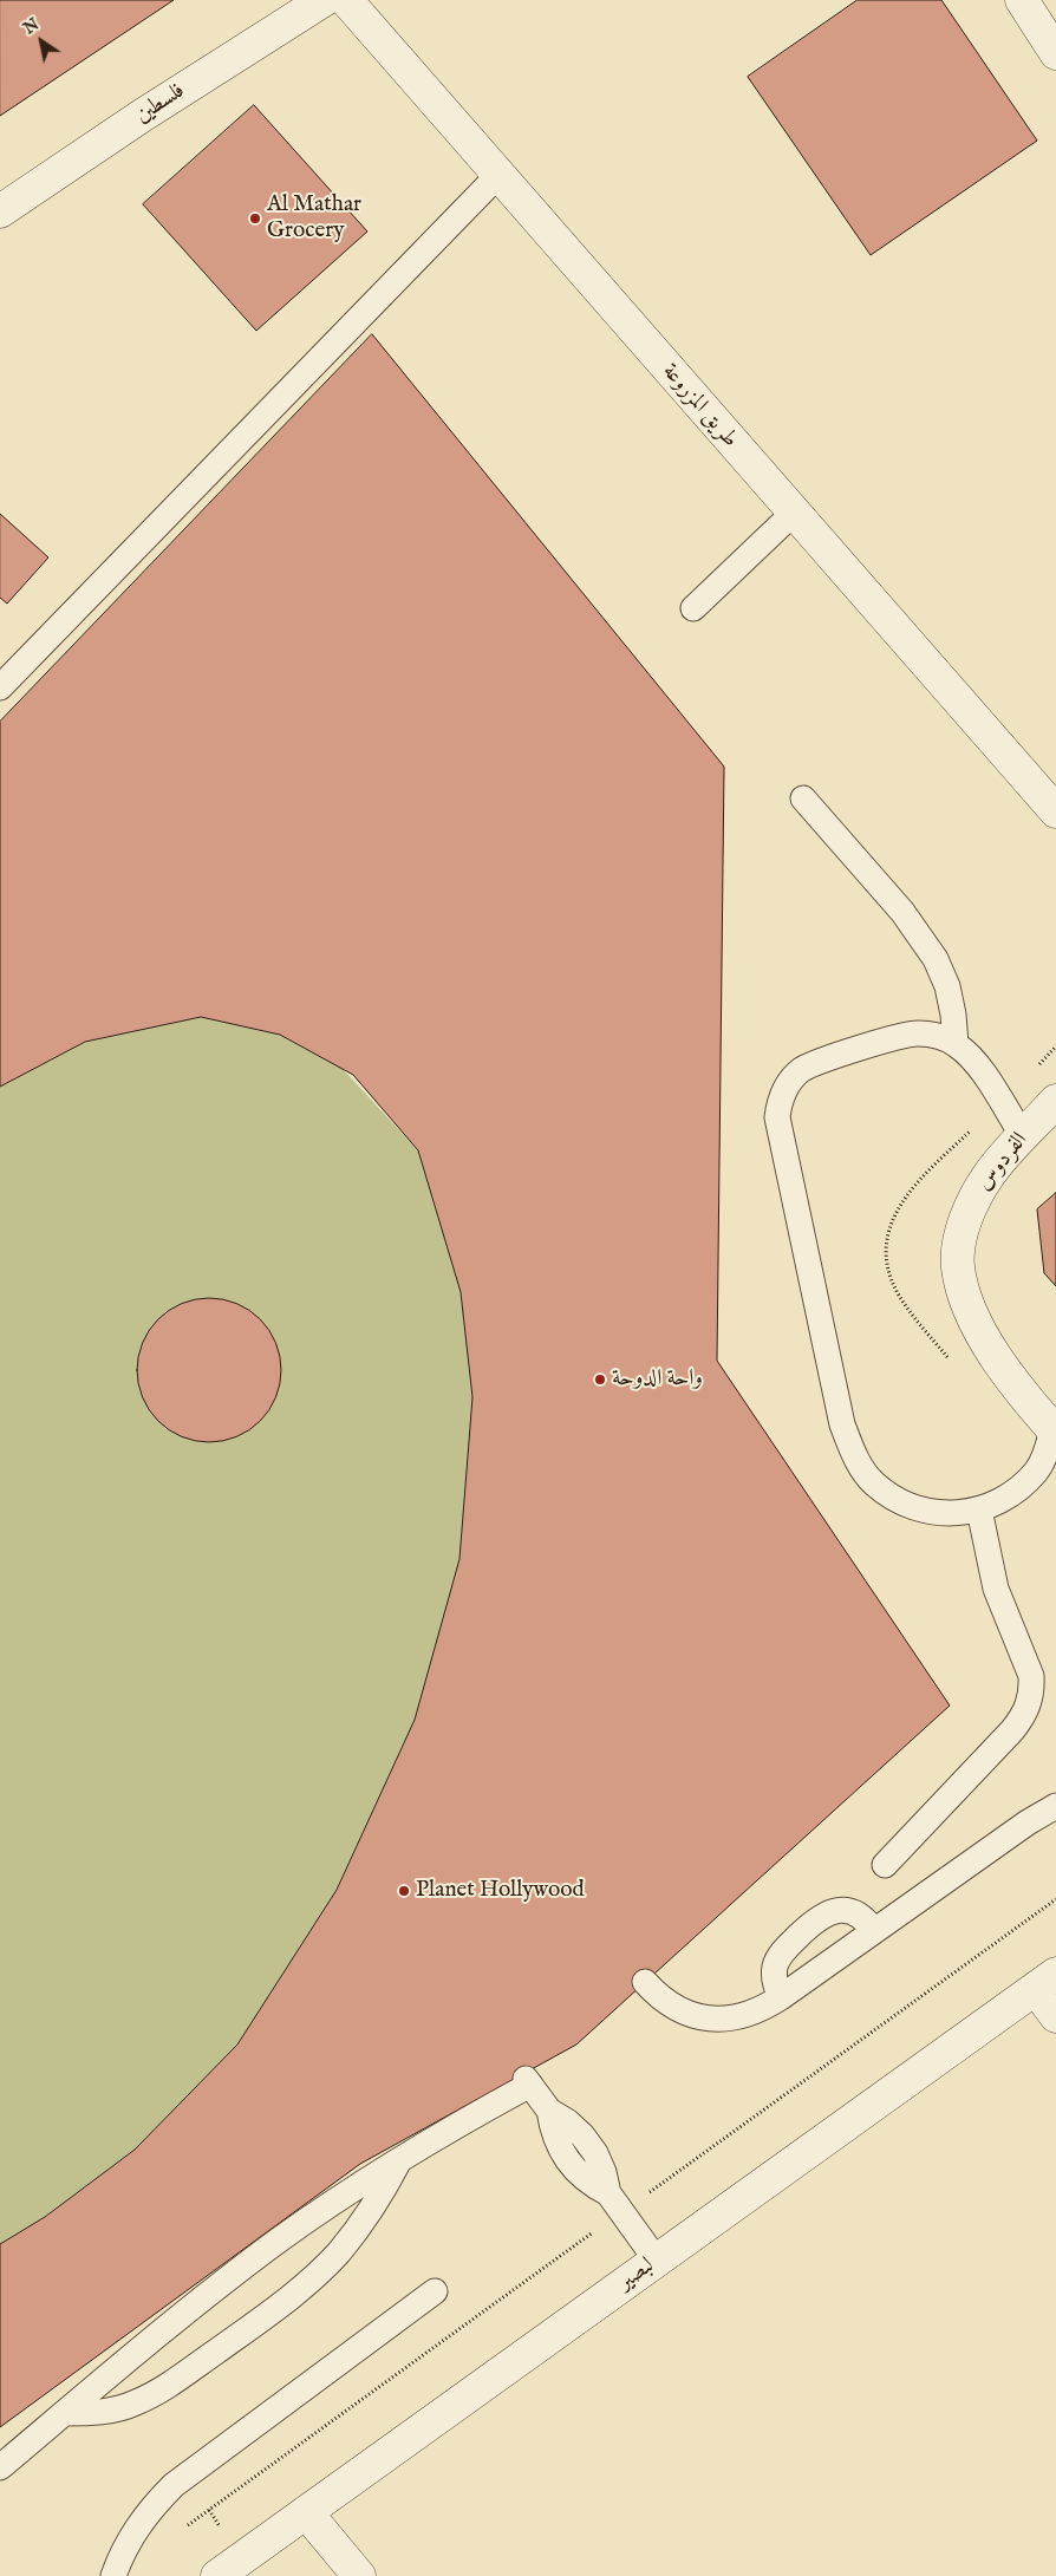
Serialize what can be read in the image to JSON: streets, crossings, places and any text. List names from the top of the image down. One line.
{"streets":{"street":["فلسطين","طريق المزروعة","الفردوس","لبصير"]},"places":["Al Mathar Grocery","واحة الدوحة","Planet Hollywood"],"north":"top left"}
